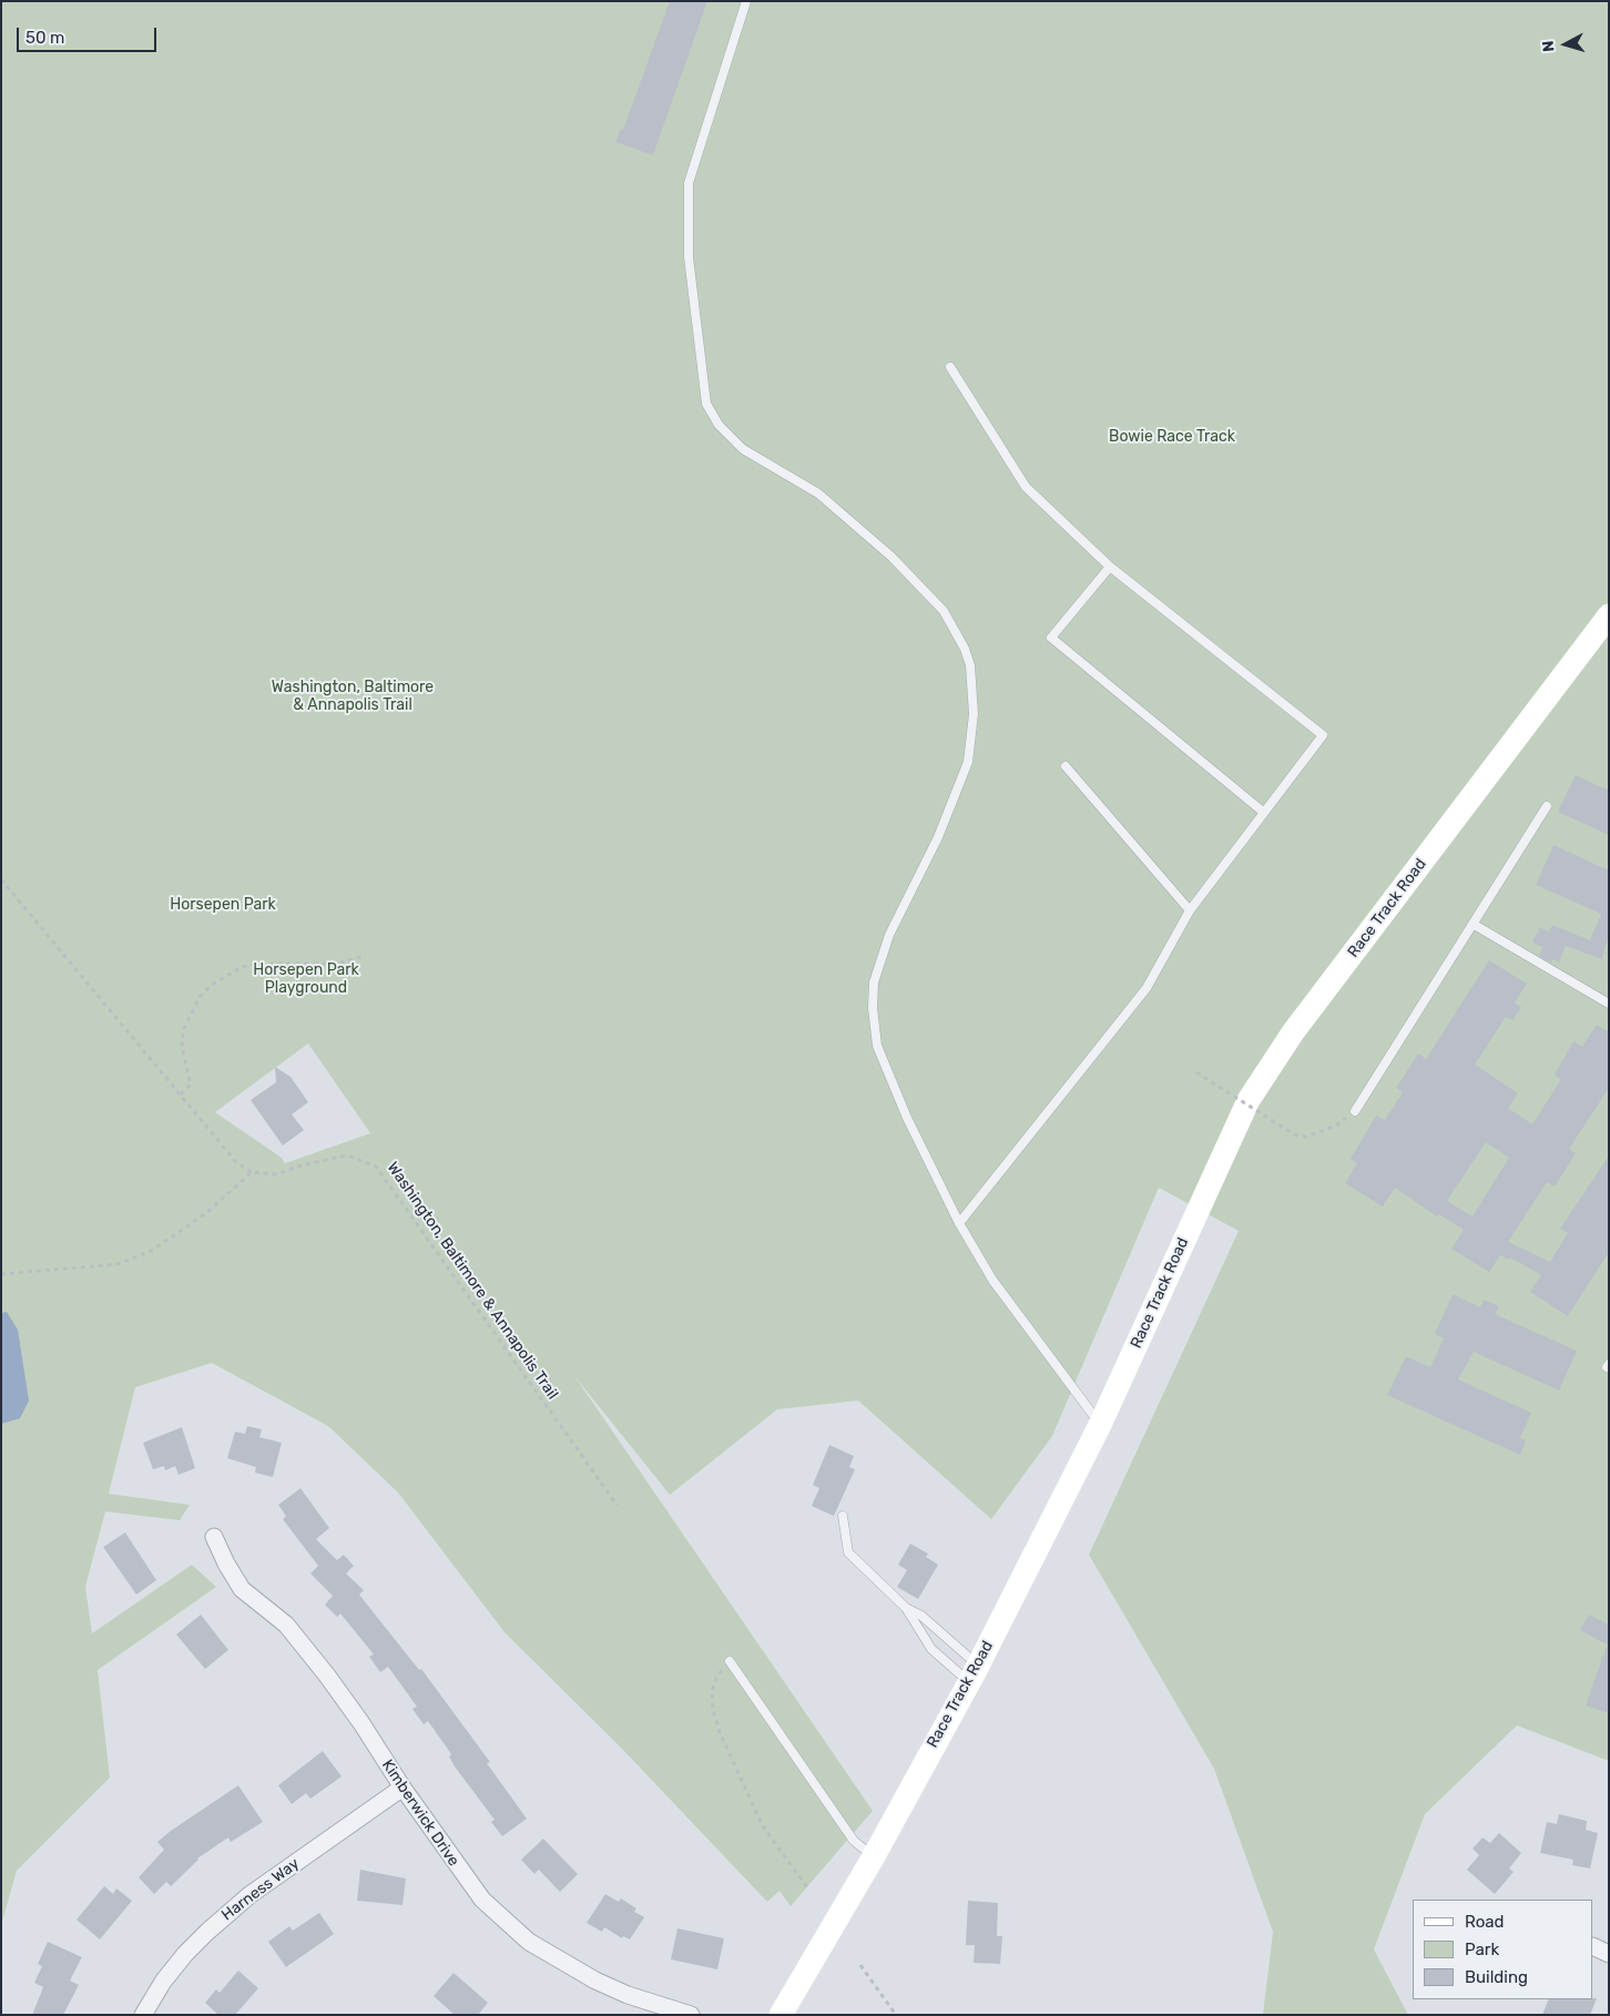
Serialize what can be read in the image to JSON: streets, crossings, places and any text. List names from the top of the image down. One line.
{"streets":{"street":["Race Track Road","Kimberwick Drive","Harness Way"],"path":["Washington, Baltimore & Annapolis Trail"]},"crossings":[["Kimberwick Drive","Harness Way"]],"parks":["Bowie Race Track","Washington, Baltimore & Annapolis Trail","Horsepen Park","Horsepen Park Playground"],"legend":["Road","Park","Building"],"scale_bar":"50 m","north":"left"}
